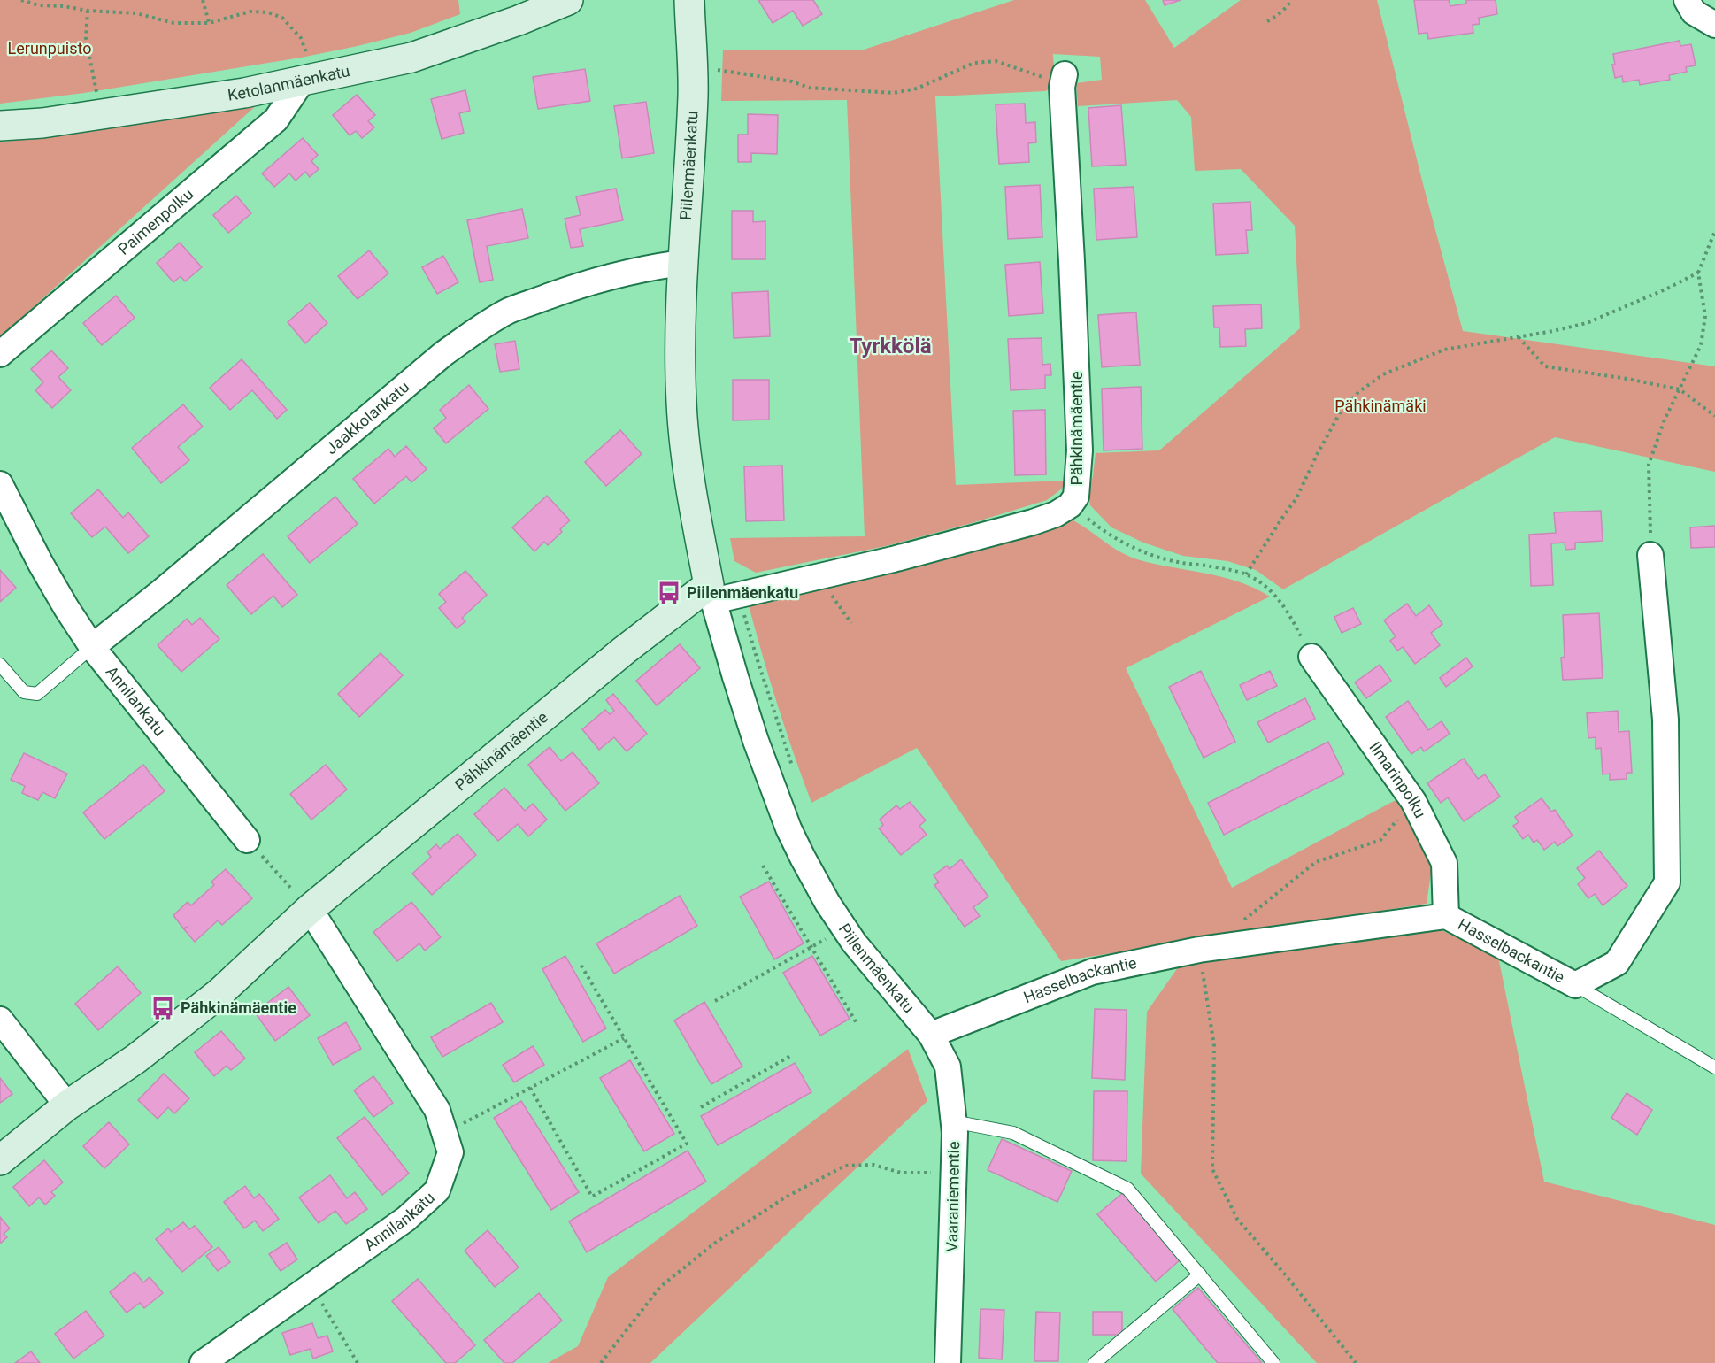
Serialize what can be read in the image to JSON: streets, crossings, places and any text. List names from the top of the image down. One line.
{"streets":{"street":["Ketolanmäenkatu","Piilenmäenkatu","Paimenpolku","Jaakkolankatu","Pähkinämäentie","Annilankatu","Ilmarinpolku","Hasselbackantie","Vaaraniementie"]},"crossings":[["Ketolanmäenkatu","Paimenpolku"],["Piilenmäenkatu","Jaakkolankatu"],["Piilenmäenkatu","Pähkinämäentie"],["Piilenmäenkatu","Hasselbackantie"],["Piilenmäenkatu","Vaaraniementie"],["Jaakkolankatu","Annilankatu"],["Pähkinämäentie","Annilankatu"],["Ilmarinpolku","Hasselbackantie"],["Hasselbackantie","Vaaraniementie"]],"districts":["Tyrkkölä"],"parks":["Lerunpuisto","Pähkinämäki"],"places":{"bus stop":["Piilenmäenkatu","Pähkinämäentie"]}}
